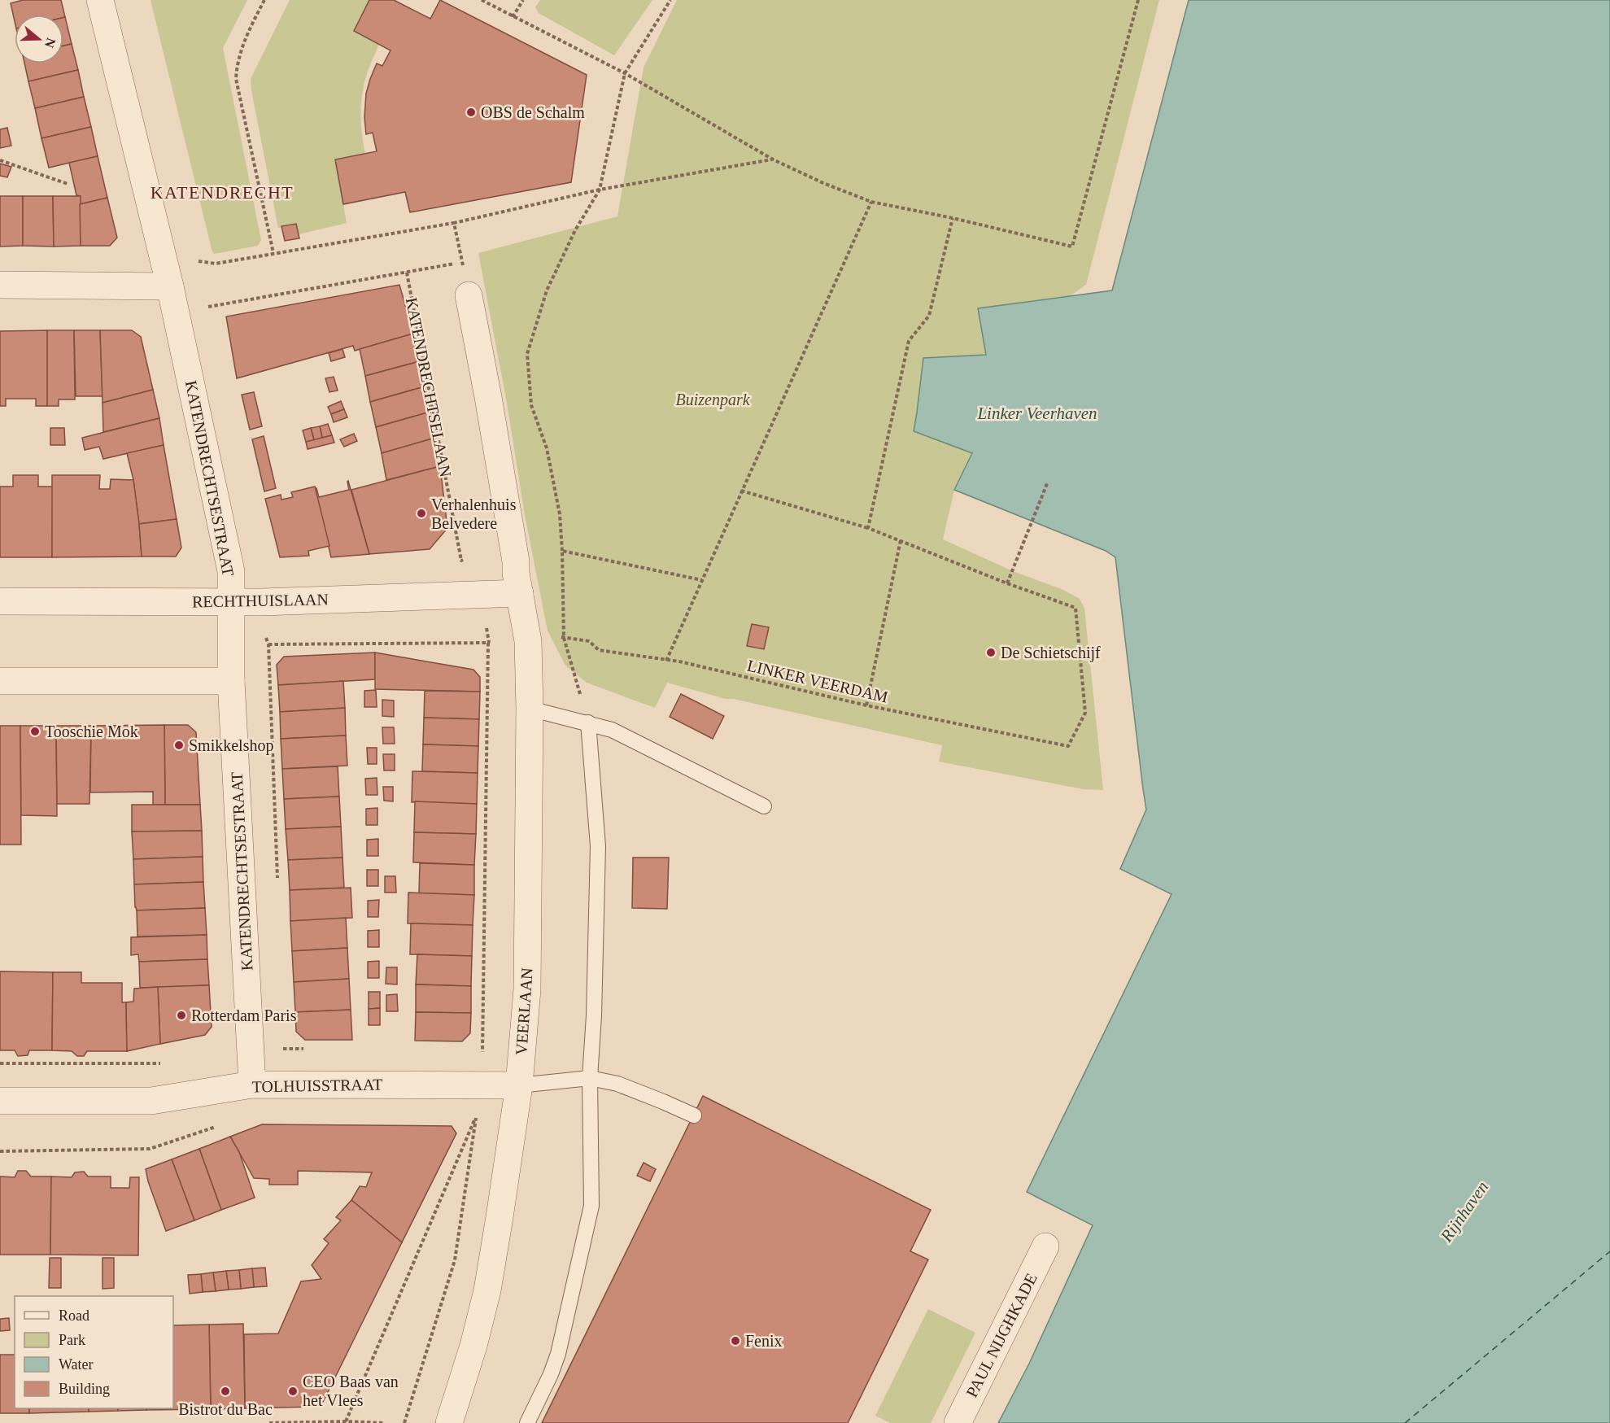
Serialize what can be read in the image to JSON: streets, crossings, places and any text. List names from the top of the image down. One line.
{"streets":{"street":["KATENDRECHTSESTRAAT","RECHTHUISLAAN","VEERLAAN","TOLHUISSTRAAT","PAUL NIJGHKADE"],"path":["KATENDRECHTSELAAN","LINKER VEERDAM"]},"crossings":[["KATENDRECHTSESTRAAT","RECHTHUISLAAN"],["KATENDRECHTSESTRAAT","TOLHUISSTRAAT"],["RECHTHUISLAAN","VEERLAAN"],["VEERLAAN","TOLHUISSTRAAT"]],"districts":["KATENDRECHT"],"water":["Linker Veerhaven","Rijnhaven"],"parks":["Buizenpark"],"places":["OBS de Schalm","Verhalenhuis Belvedere","De Schietschijf","Tooschie Mok","Smikkelshop","Rotterdam Paris","Fenix","Bistrot du Bac","CEO Baas van het Vlees"],"legend":["Road","Park","Water","Building"],"north":"right"}
